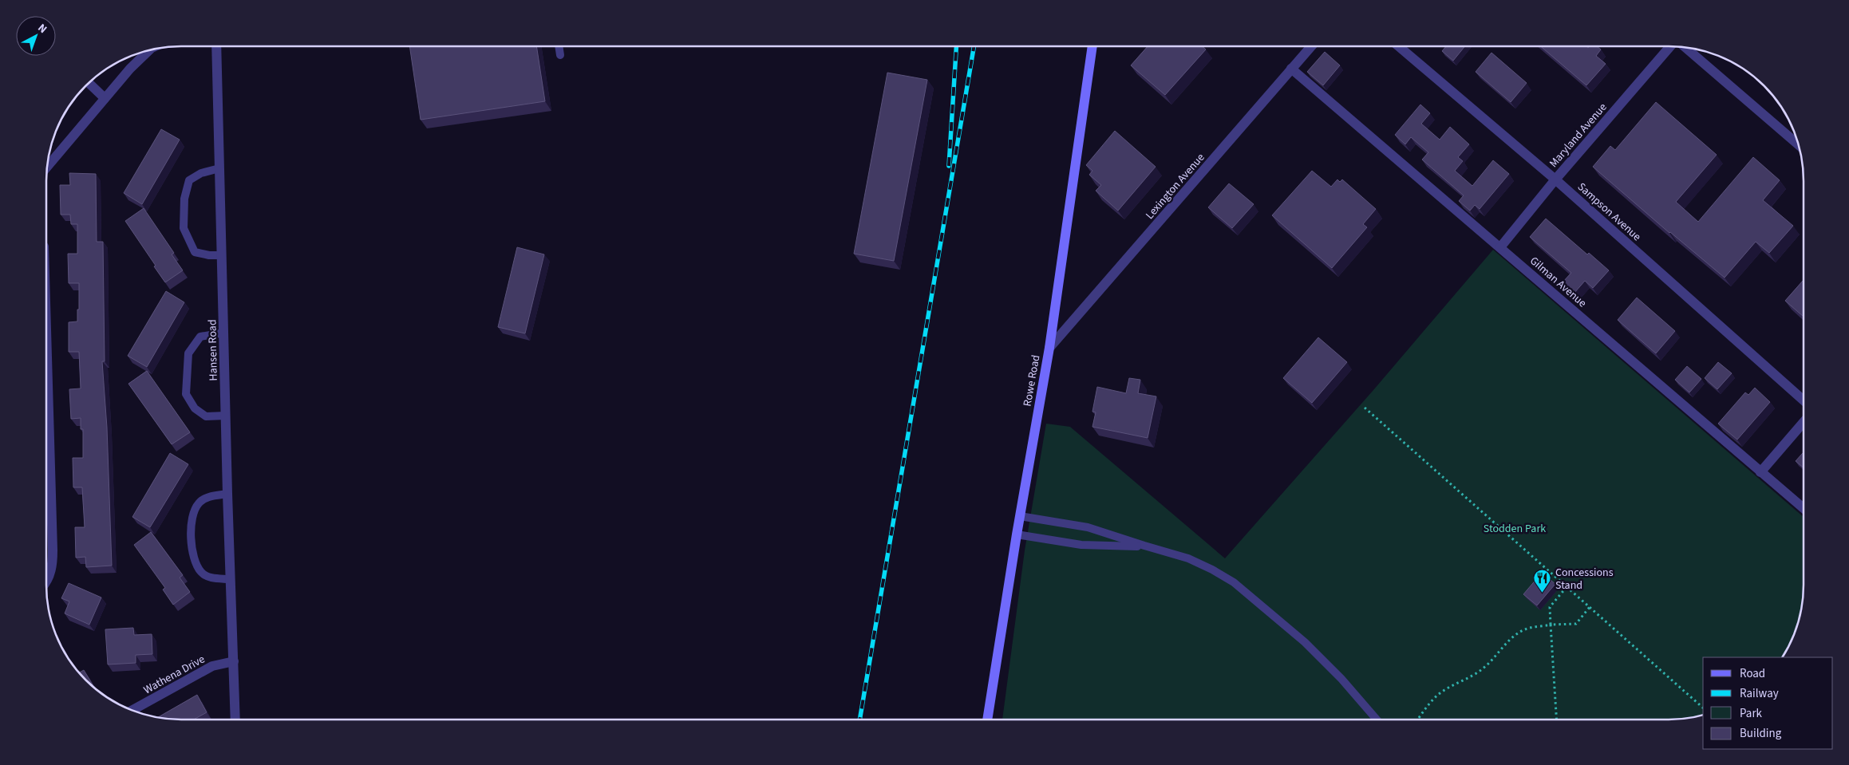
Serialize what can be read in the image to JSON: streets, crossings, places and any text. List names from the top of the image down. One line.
{"streets":{"main road":["Rowe Road"],"street":["Maryland Avenue","Lexington Avenue","Sampson Avenue","Gilman Avenue","Hansen Road","Wathena Drive"]},"crossings":[["Maryland Avenue","Sampson Avenue"],["Maryland Avenue","Gilman Avenue"],["Lexington Avenue","Gilman Avenue"],["Lexington Avenue","Rowe Road"],["Hansen Road","Wathena Drive"]],"parks":["Stodden Park"],"places":{"restaurant":["Concessions Stand"]},"legend":["Road","Railway","Park","Building"],"north":"top right"}
